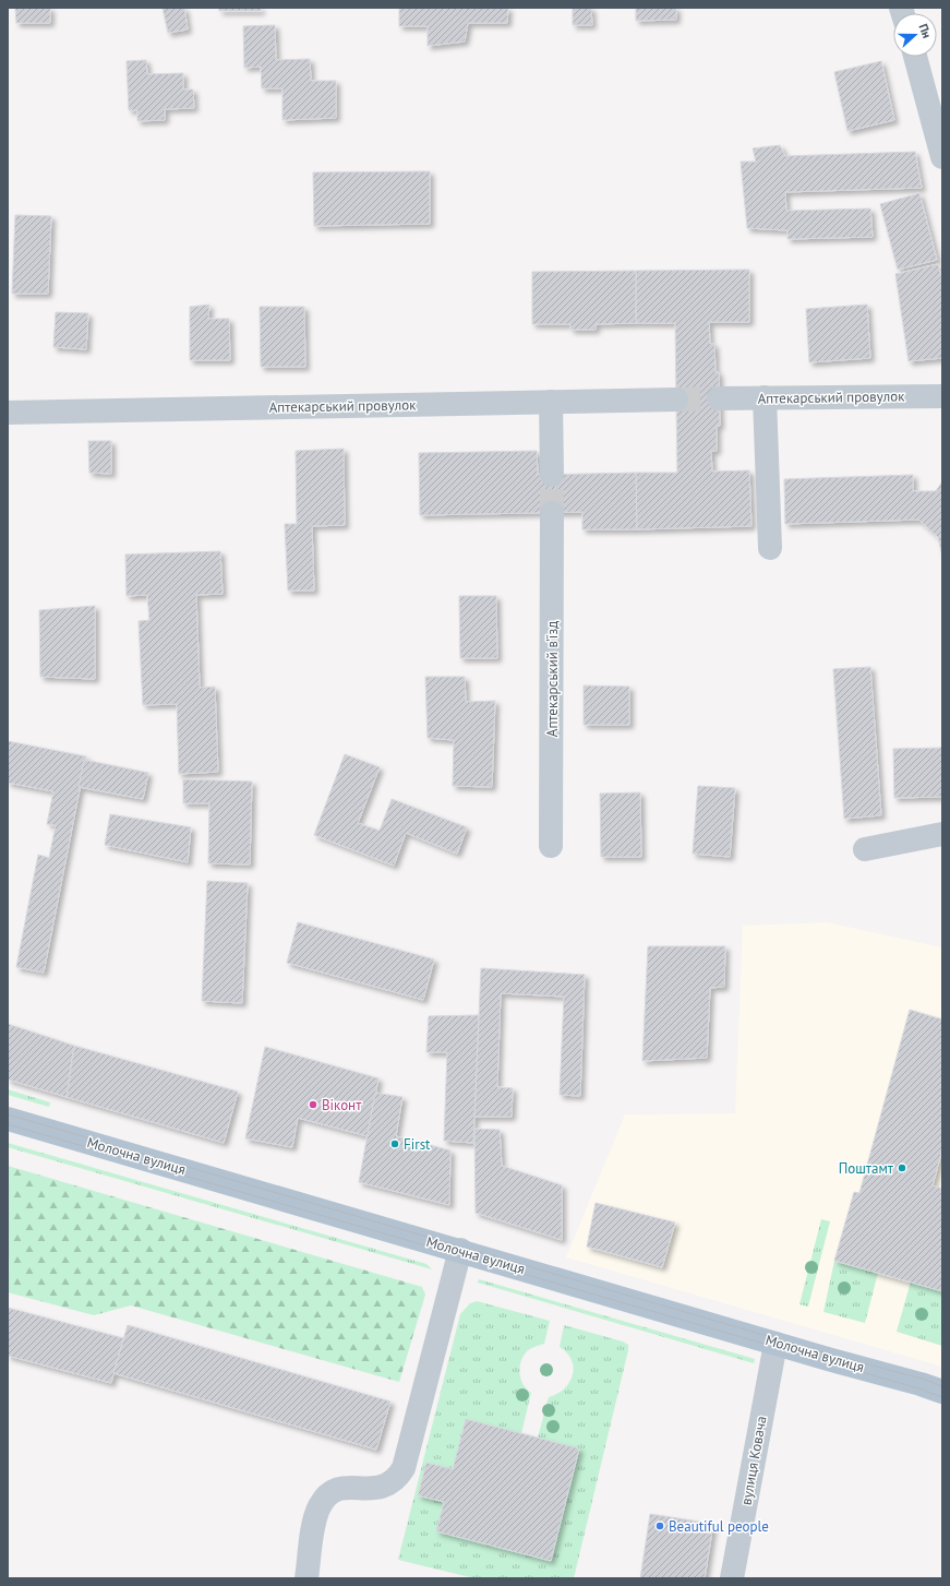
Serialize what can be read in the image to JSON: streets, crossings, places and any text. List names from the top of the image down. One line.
{"streets":{"main road":["Молочна вулиця"],"street":["Аптекарський провулок","Аптекарський в’їзд","вулиця Ковача"]},"crossings":[["Молочна вулиця","вулиця Ковача"]],"places":["Віконт","First","Поштамт","Beautiful people"],"north":"right"}
